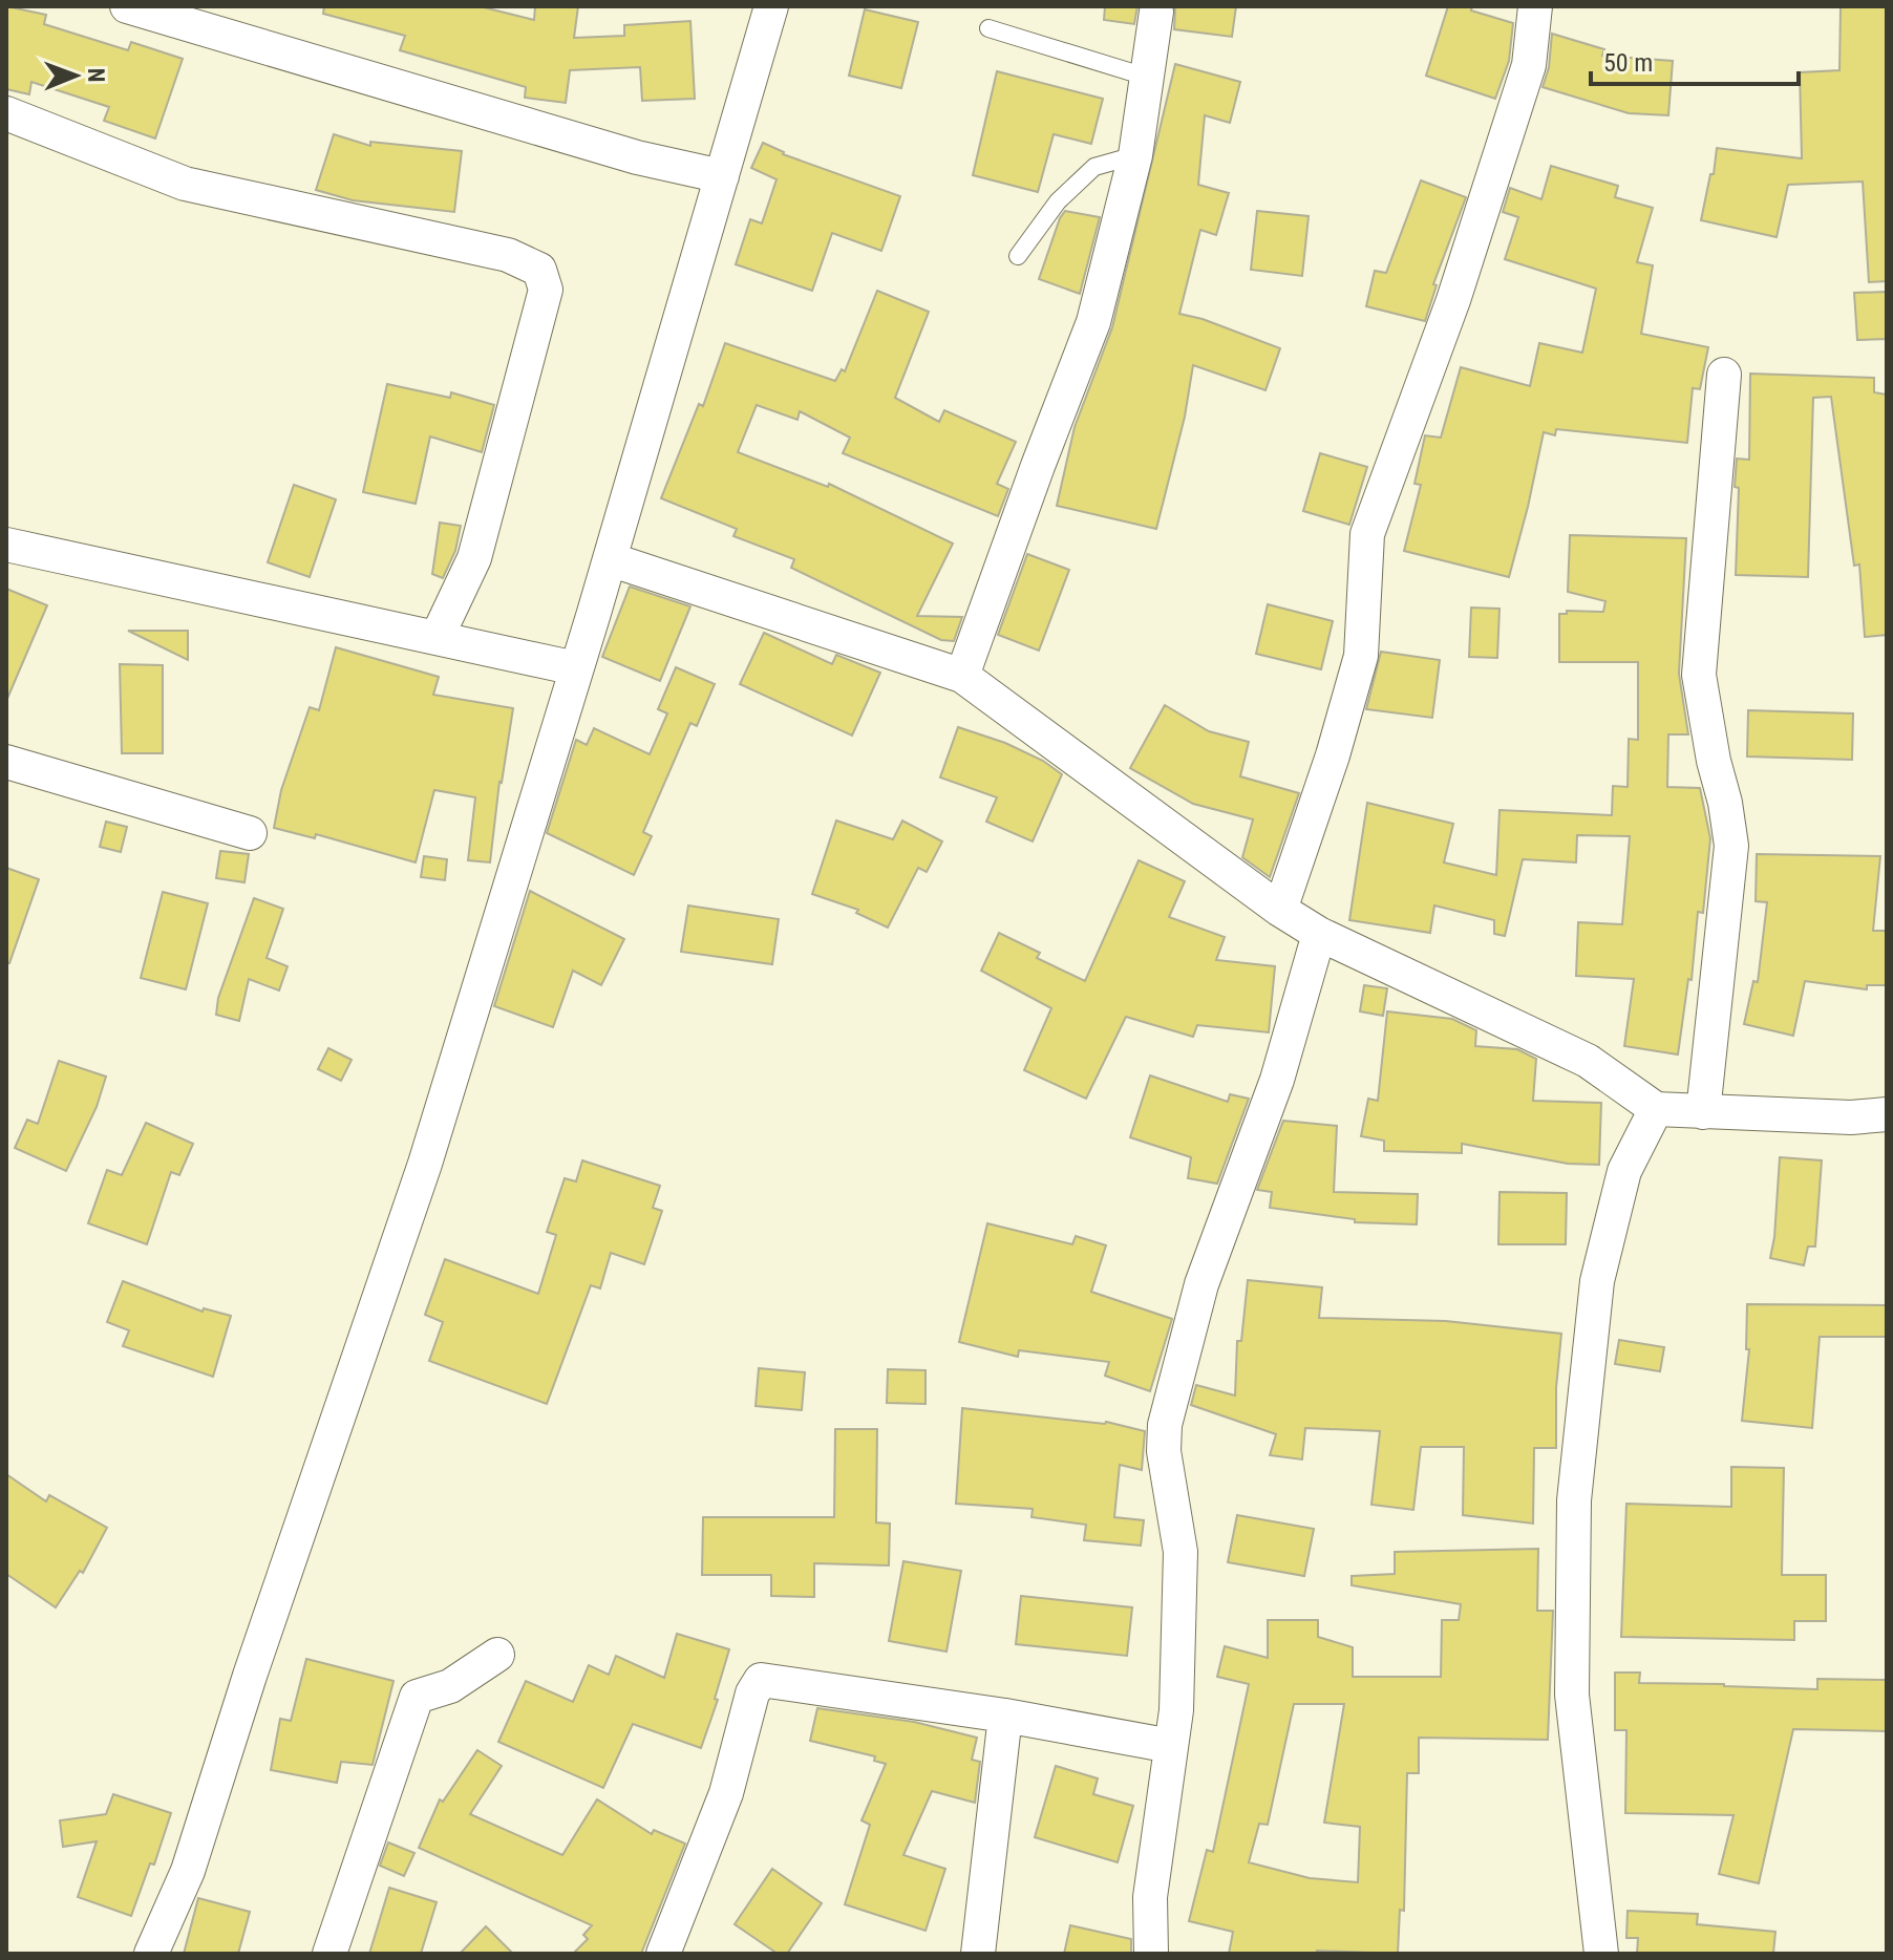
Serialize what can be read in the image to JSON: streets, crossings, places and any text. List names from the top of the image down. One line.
{"scale_bar":"50 m","north":"right"}
